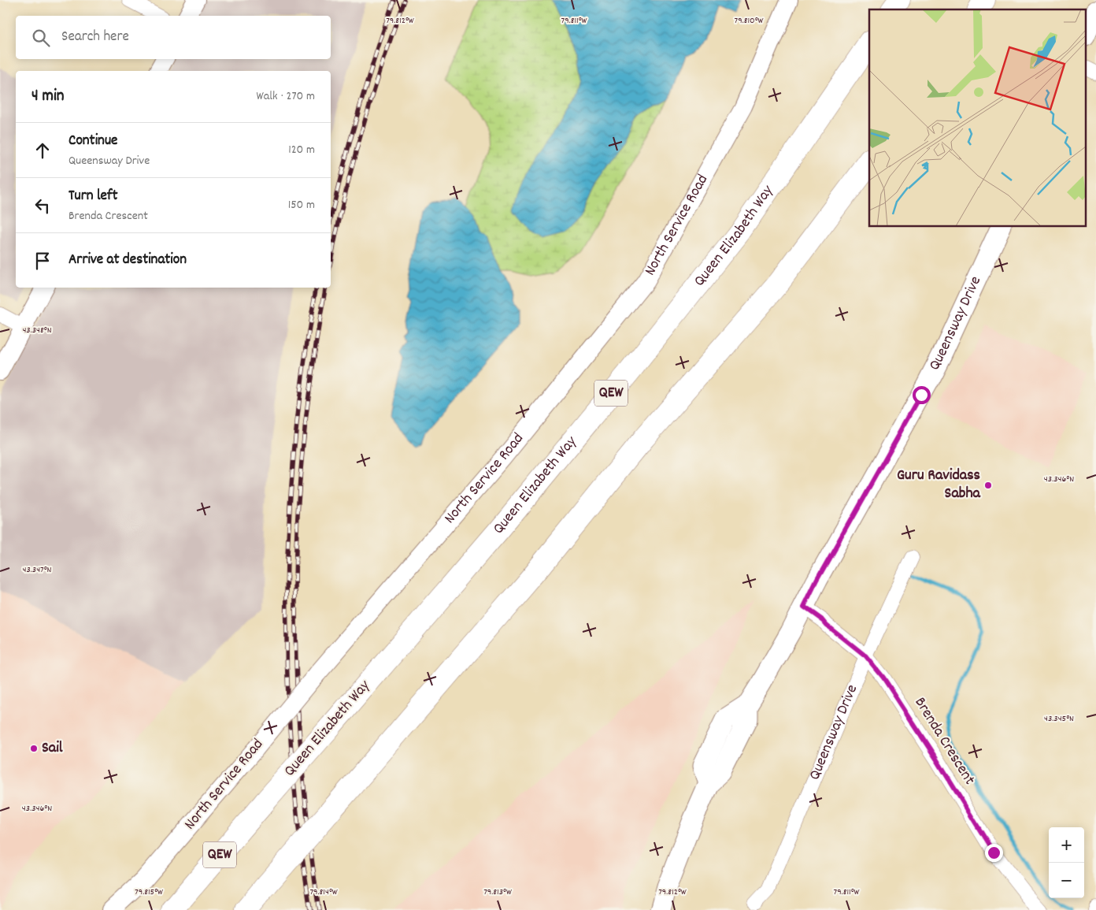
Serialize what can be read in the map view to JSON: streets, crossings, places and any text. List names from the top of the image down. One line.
{"streets":{"highway":["Queen Elizabeth Way","QEW"],"main road":["Queensway Drive"],"street":["North Service Road","Brenda Crescent"]},"crossings":[["Queensway Drive","Brenda Crescent"]],"places":["Guru Ravidass Sabha","Sail"],"page":{"search":"Search here","heading":["4 min","Walk · 270 m"],"list":[["Continue","Queensway Drive","120 m"],["Turn left","Brenda Crescent","150 m"],"Arrive at destination"],"map_buttons":["+","−"]},"coordinates":["79.812°W","79.811°W","79.810°W","43.348°N","43.346°N","43.347°N","43.345°N","79.815°W","79.814°W","79.813°W"]}
